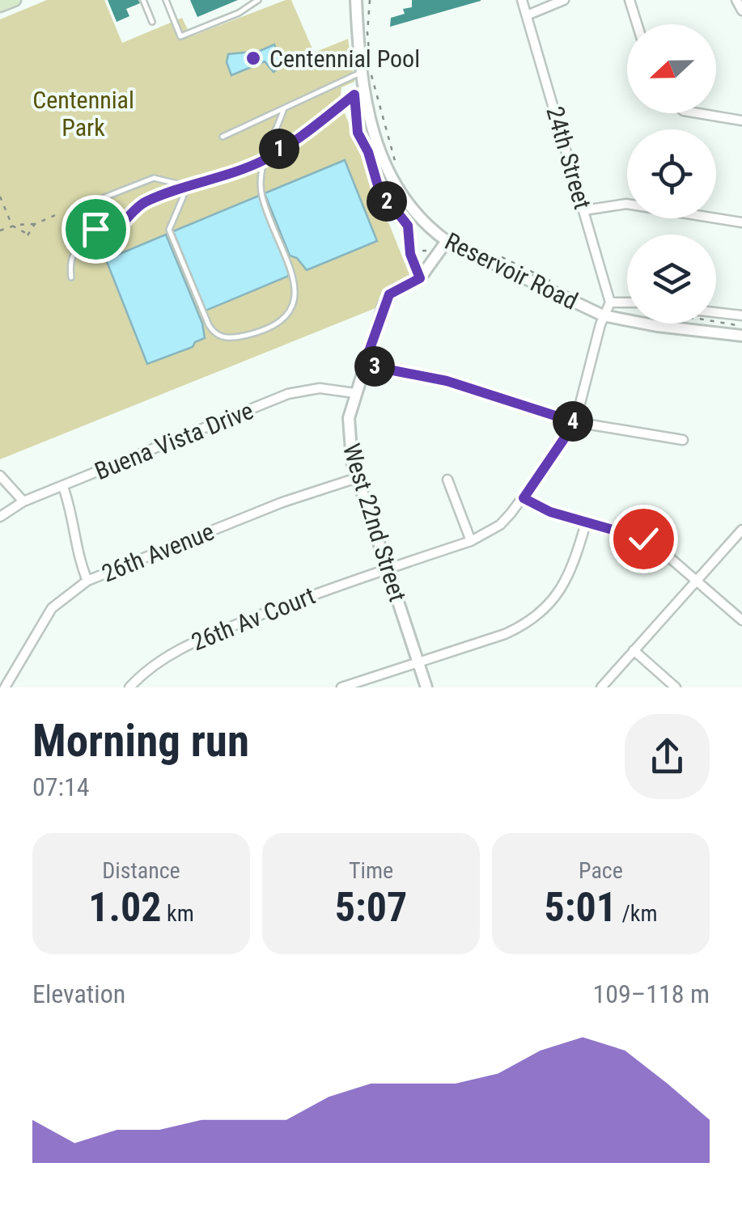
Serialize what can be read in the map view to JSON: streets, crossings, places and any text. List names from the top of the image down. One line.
{"streets":{"street":["24th Street","Reservoir Road","Buena Vista Drive","West 22nd Street","26th Avenue","26th Av Court"]},"crossings":[["Reservoir Road","West 22nd Street"],["Reservoir Road","26th Av Court"],["Buena Vista Drive","West 22nd Street"],["West 22nd Street","26th Avenue"],["West 22nd Street","26th Av Court"]],"parks":["Centennial Park"],"places":["Centennial Pool"],"north":"left","page":{"pins":["1","2","3","4"],"heading":["Morning run","07:14"],"stats":[["Distance","1.02 km"],["Time","5:07"],["Pace","5:01 /km"]],"chart":["Elevation","109–118 m"]}}
